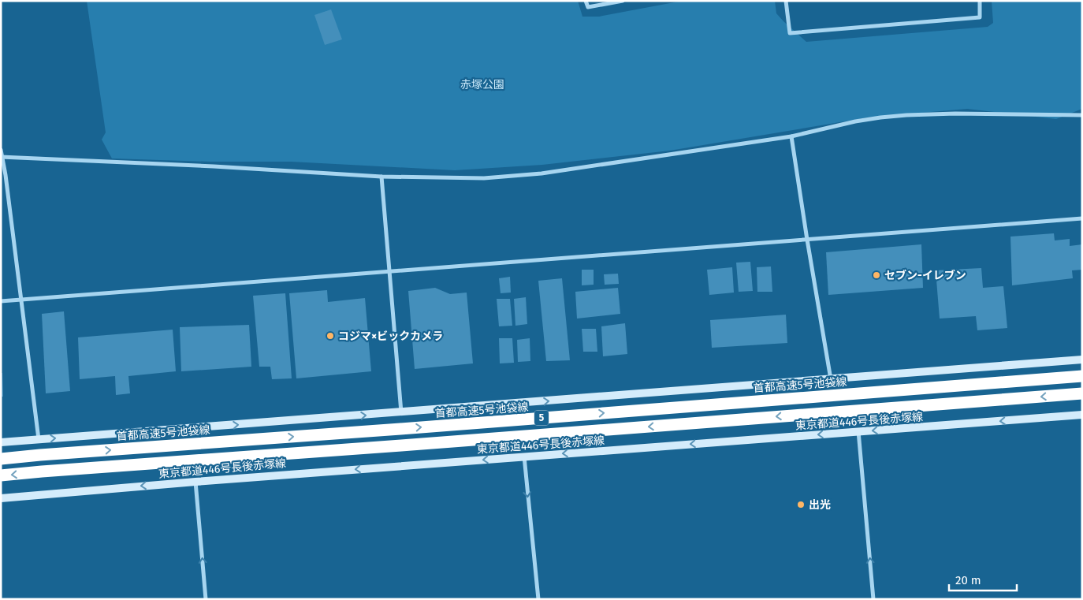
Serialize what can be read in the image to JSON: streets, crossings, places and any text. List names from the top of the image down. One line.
{"streets":{"highway":["首都高速5号池袋線","5"],"main road":["東京都道446号長後赤塚線"]},"parks":["赤塚公園"],"places":["セブン-イレブン","コジマ×ビックカメラ","出光"],"scale_bar":"20 m"}
